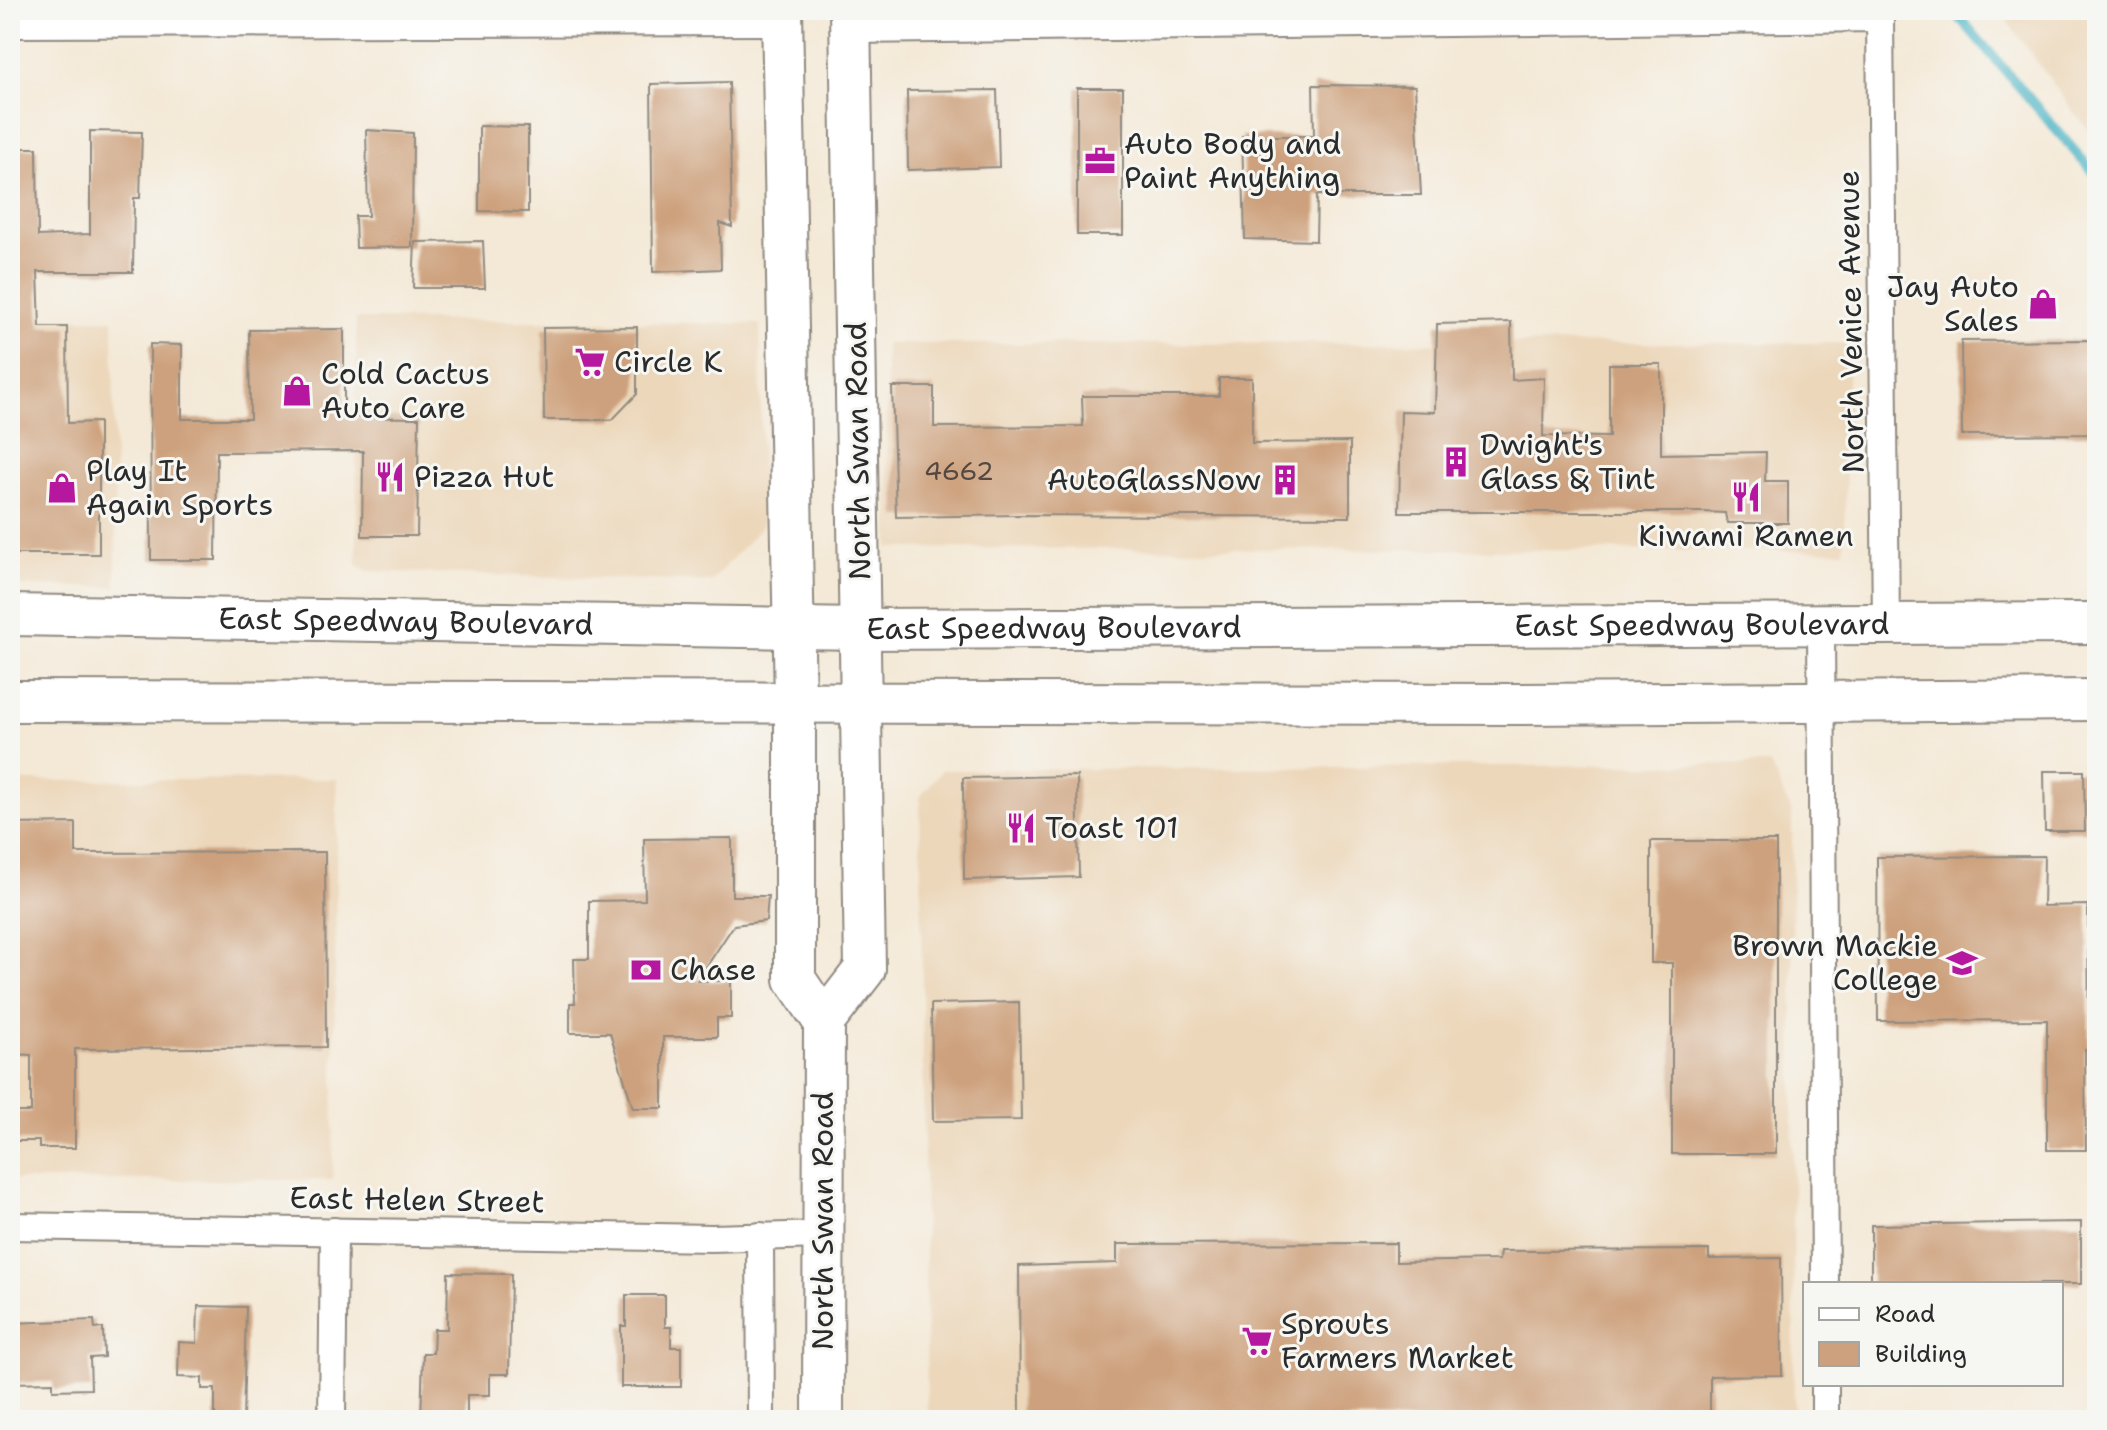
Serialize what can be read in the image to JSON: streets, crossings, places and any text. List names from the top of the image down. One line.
{"streets":{"main road":["North Swan Road","East Speedway Boulevard"],"street":["North Venice Avenue","East Helen Street"]},"crossings":[["North Venice Avenue","East Speedway Boulevard"],["North Swan Road","East Speedway Boulevard"],["North Swan Road","East Helen Street"]],"places":{"office":["Auto Body and Paint Anything"],"shop":["Jay Auto Sales","Cold Cactus Auto Care","Play It Again Sports"],"supermarket":["Circle K","Sprouts Farmers Market"],"building":["Dwight's Glass & Tint","AutoGlassNow"],"restaurant":["Pizza Hut","Kiwami Ramen","Toast 101"],"school or university":["Brown Mackie College"],"bank":["Chase"]},"house_numbers":["4662"],"legend":["Road","Building"]}
